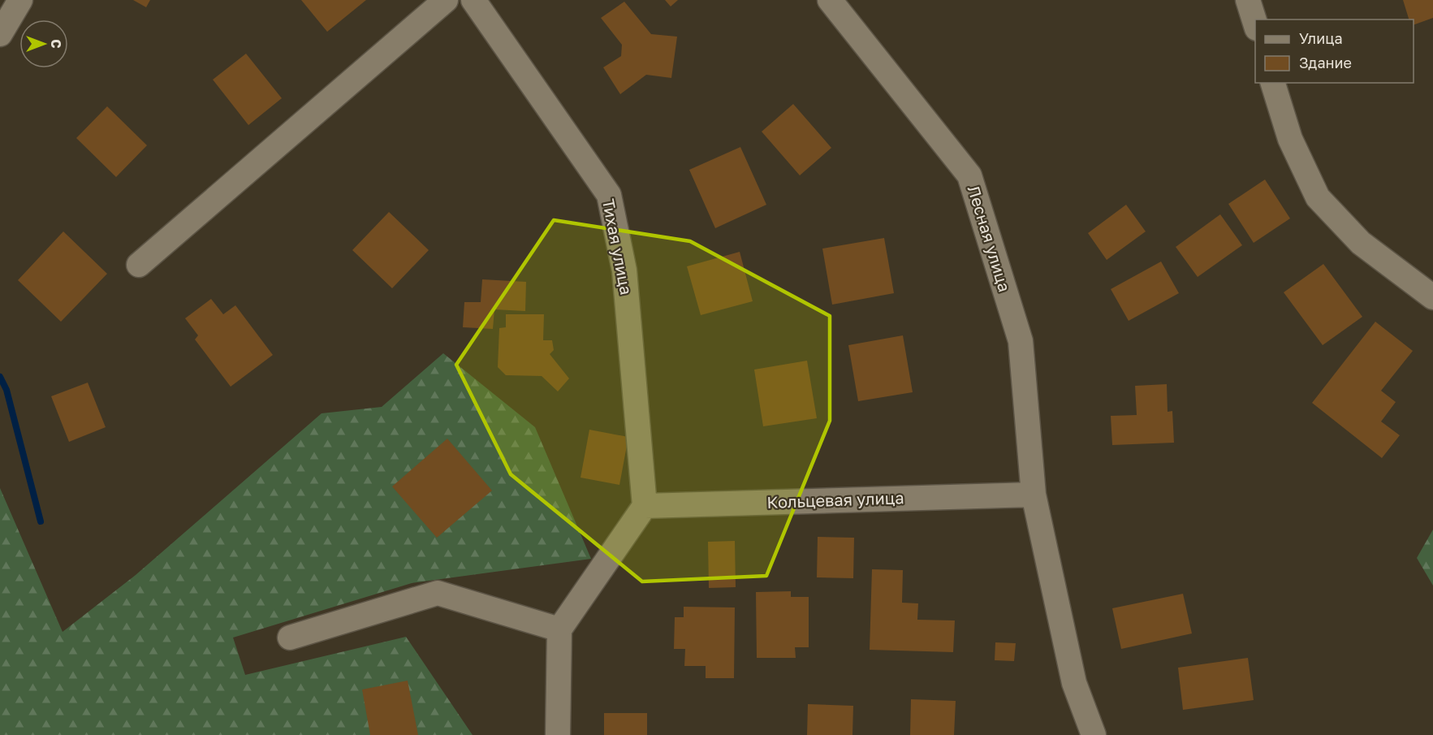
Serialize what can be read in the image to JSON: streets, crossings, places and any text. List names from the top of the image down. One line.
{"streets":{"street":["Лесная улица","Тихая улица","Кольцевая улица"]},"crossings":[["Лесная улица","Кольцевая улица"],["Тихая улица","Кольцевая улица"]],"legend":["Улица","Здание"],"north":"right"}
